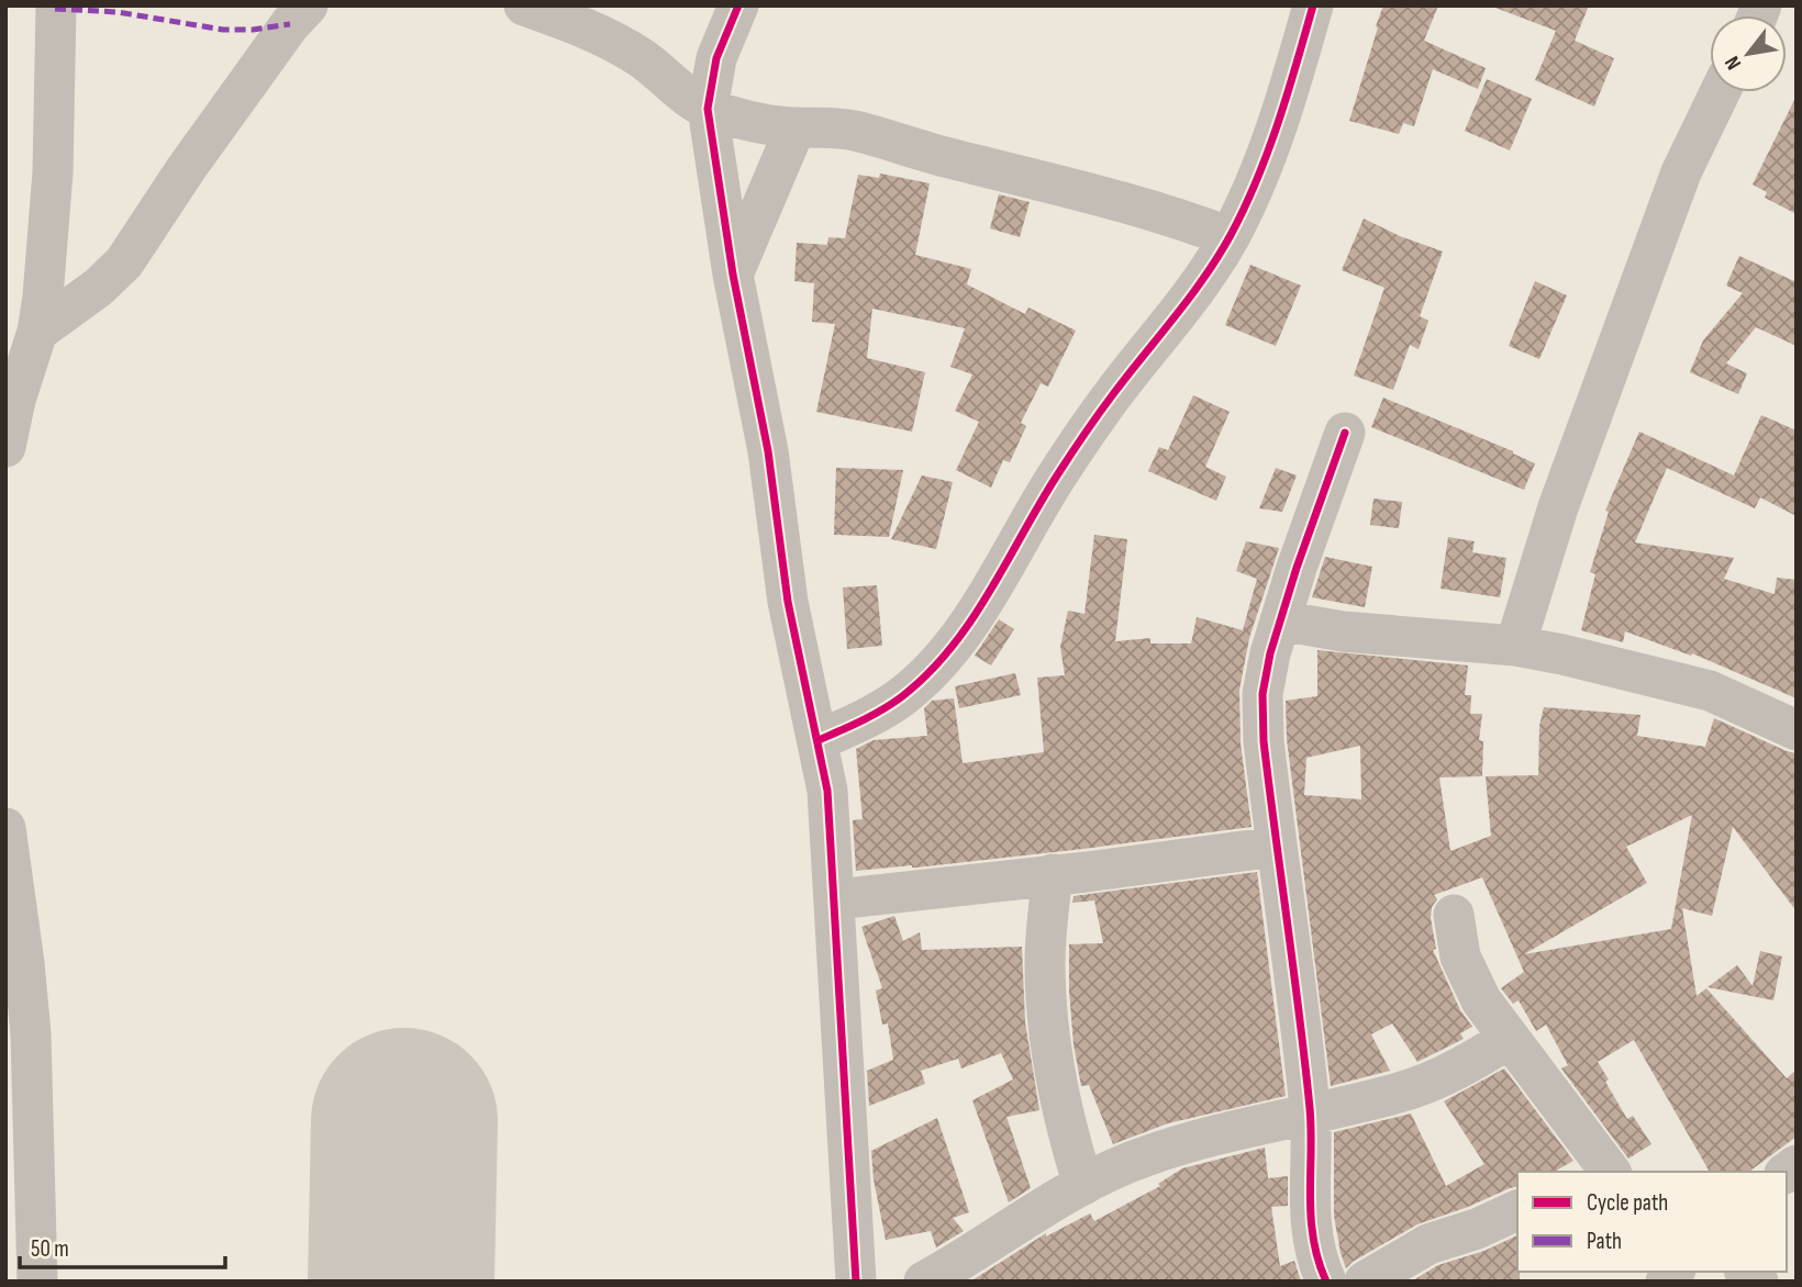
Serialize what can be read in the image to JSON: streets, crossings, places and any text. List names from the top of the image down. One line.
{"legend":["Cycle path","Path"],"scale_bar":"50 m","north":"bottom left"}
